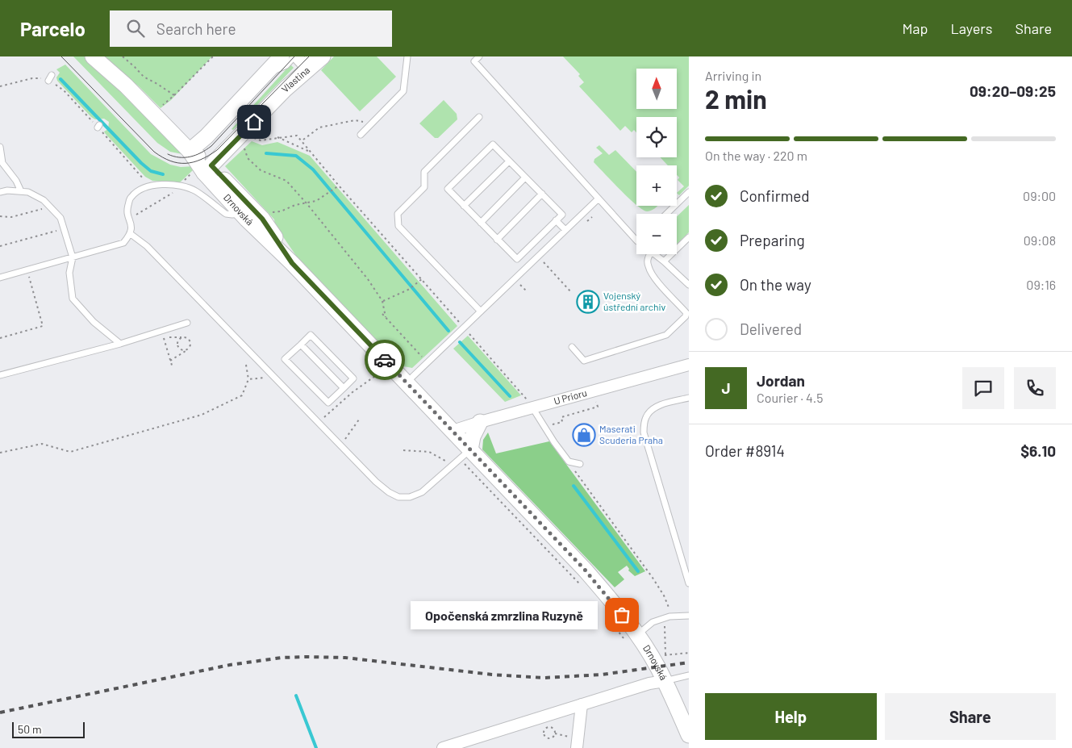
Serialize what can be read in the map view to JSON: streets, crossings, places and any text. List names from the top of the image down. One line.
{"streets":{"main road":["Vlastina","Drnovská"],"street":["U Prioru"]},"crossings":[["Vlastina","Drnovská"],["Drnovská","U Prioru"]],"places":{"building":["Vojenský ústřední archiv"],"shop":["Maserati Scuderia Praha"],"other":["Opočenská zmrzlina Ruzyně"]},"scale_bar":"50 m","north":"top","page":{"header":"Parcelo","search":"Search here","nav":["Map","Layers","Share"],"heading":["2 min","Arriving in","09:20–09:25"],"panel":["Jordan","Courier · 4.5","Order #8914","$6.10"],"map_buttons":["+","−"],"bar":"On the way · 220 m","list":[["Confirmed","09:00"],["Preparing","09:08"],["On the way","09:16"],"Delivered"],"round":"J","bubble":"Opočenská zmrzlina Ruzyně","buttons":["Help","Share"],"scale":"50 m"}}
